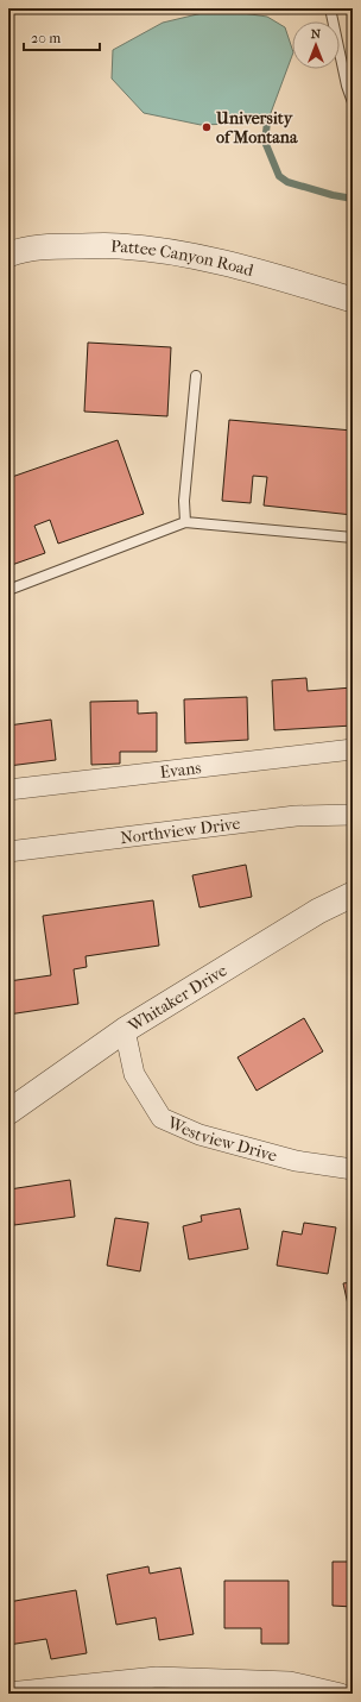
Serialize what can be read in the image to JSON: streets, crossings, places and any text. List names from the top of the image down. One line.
{"streets":{"street":["Pattee Canyon Road","Evans","Northview Drive","Whitaker Drive","Westview Drive"]},"crossings":[["Whitaker Drive","Westview Drive"]],"places":["University of Montana"],"scale_bar":"20 m","north":"top"}
